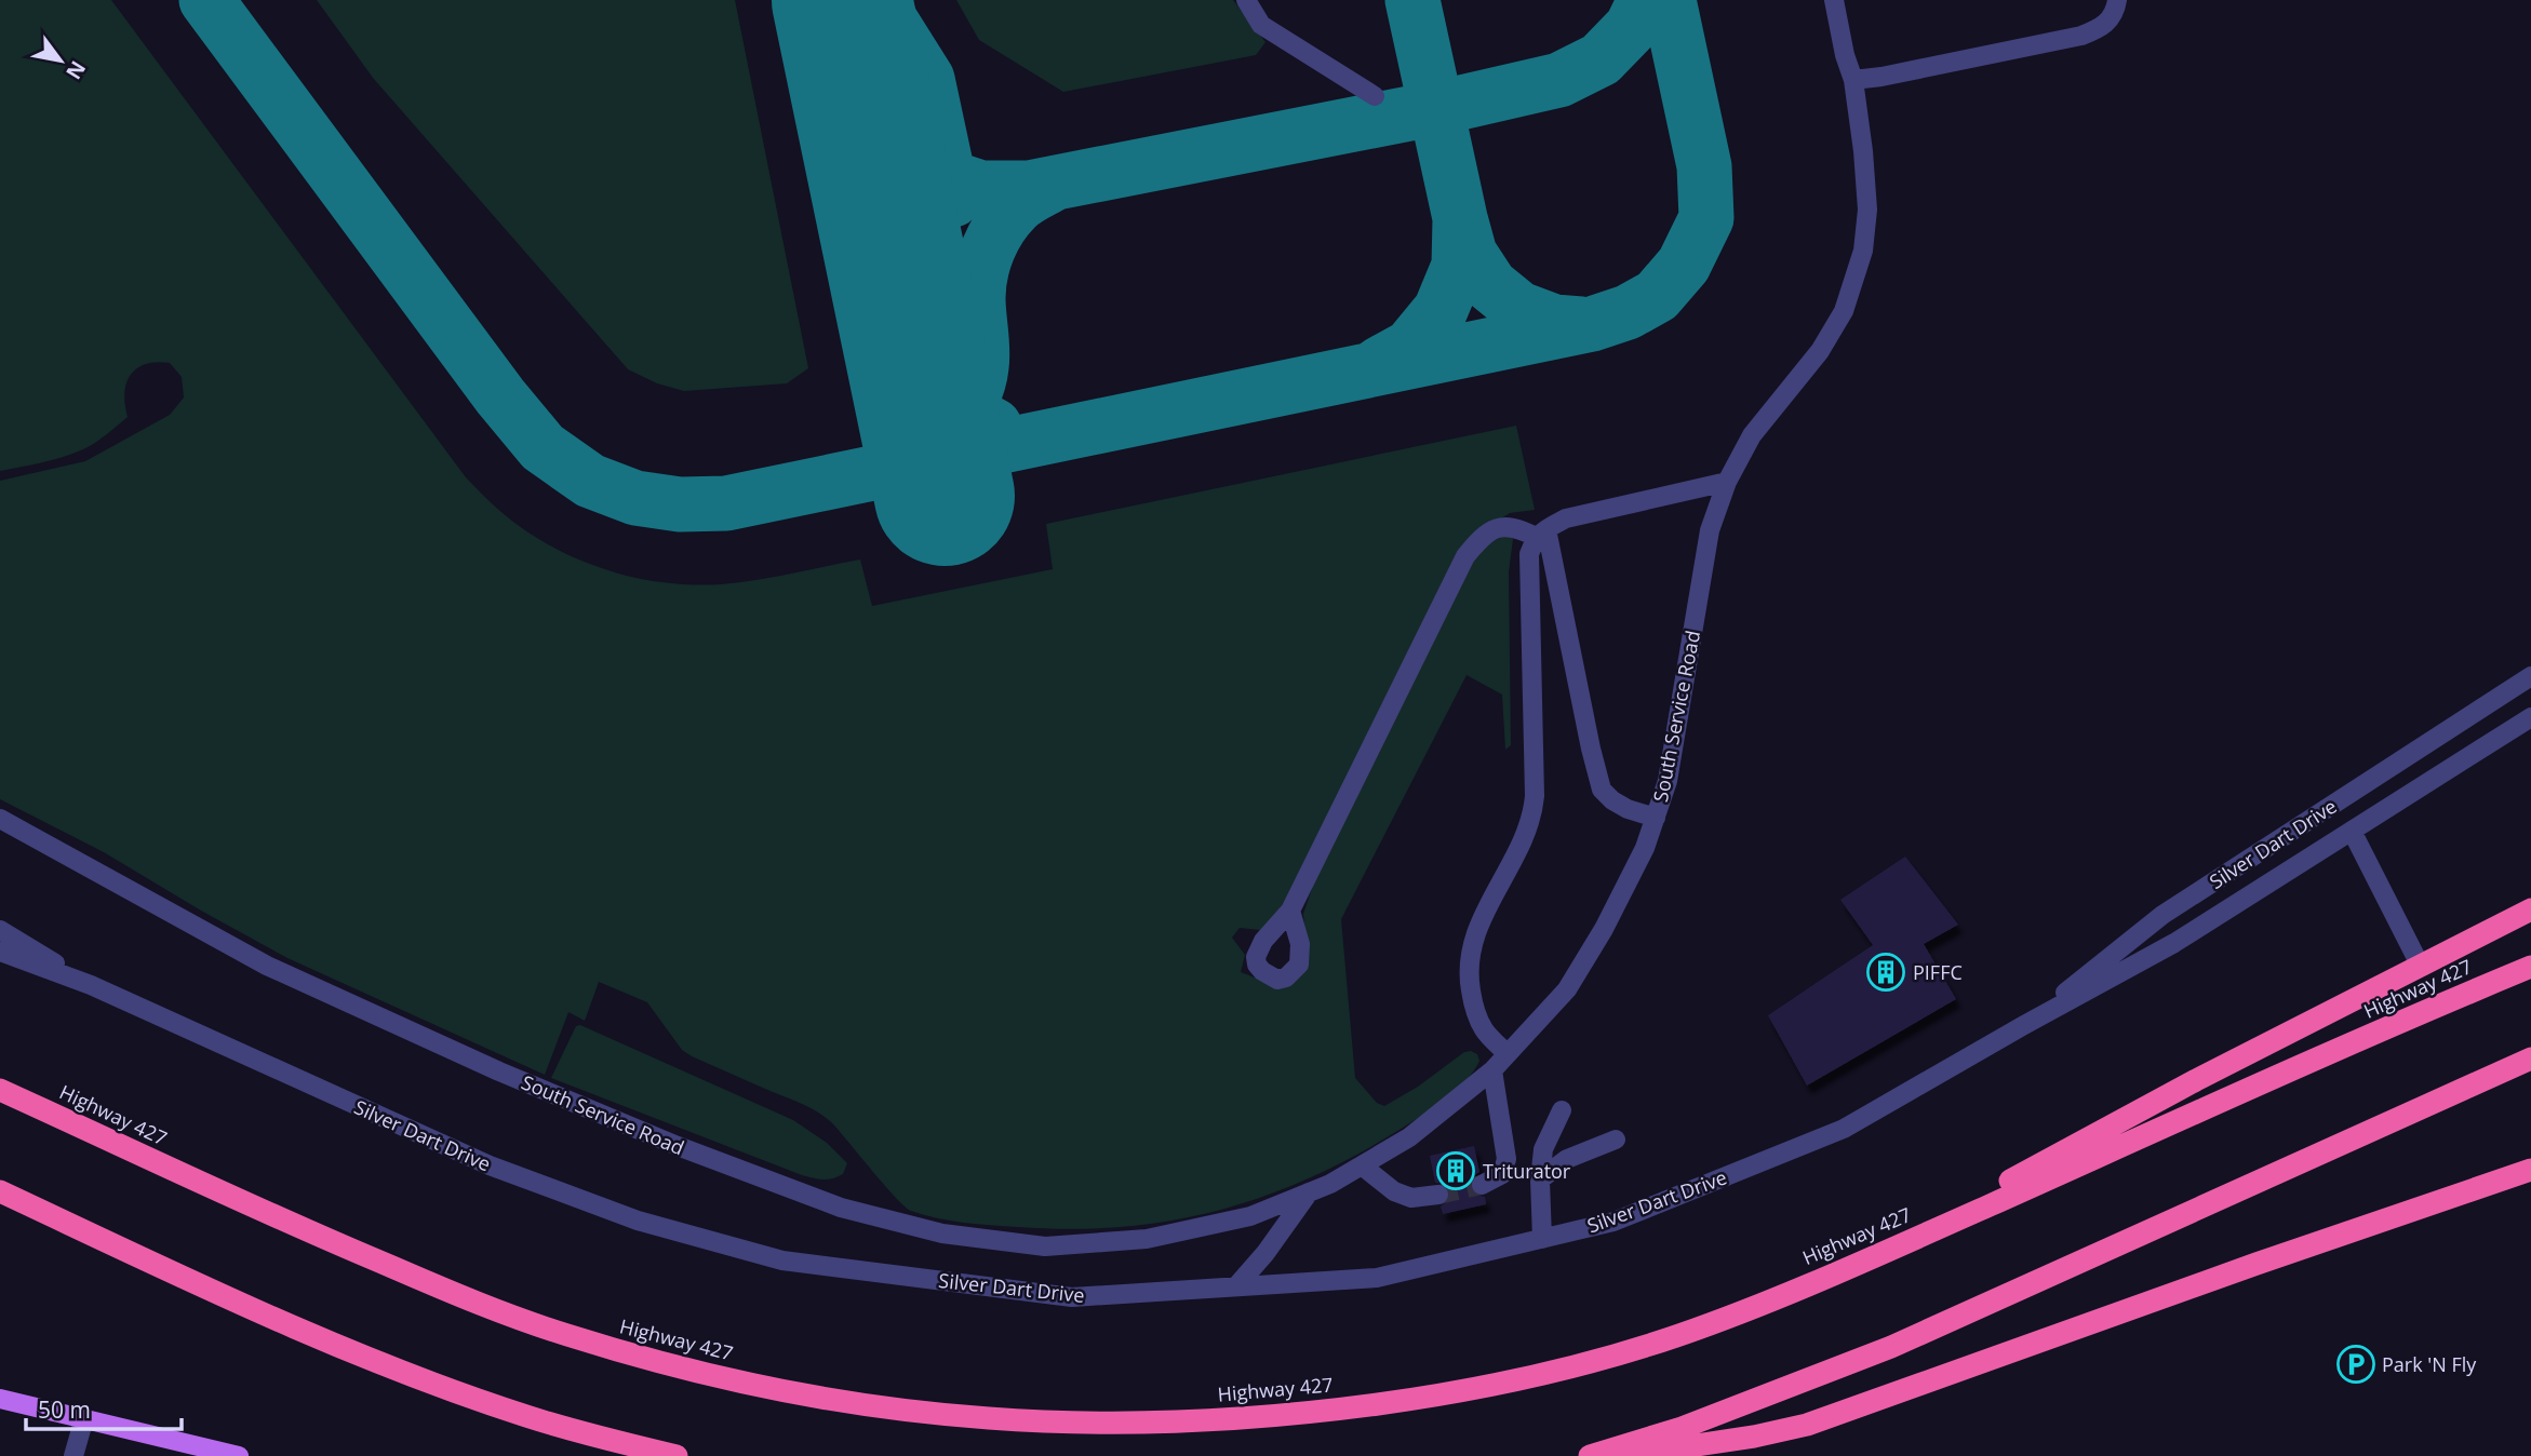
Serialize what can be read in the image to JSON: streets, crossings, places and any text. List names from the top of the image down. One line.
{"streets":{"highway":["Highway 427"],"street":["South Service Road","Silver Dart Drive"]},"crossings":[["South Service Road","Silver Dart Drive"]],"places":{"building":["PIFFC","Triturator"],"parking":["Park 'N Fly"]},"scale_bar":"50 m","north":"bottom right"}
